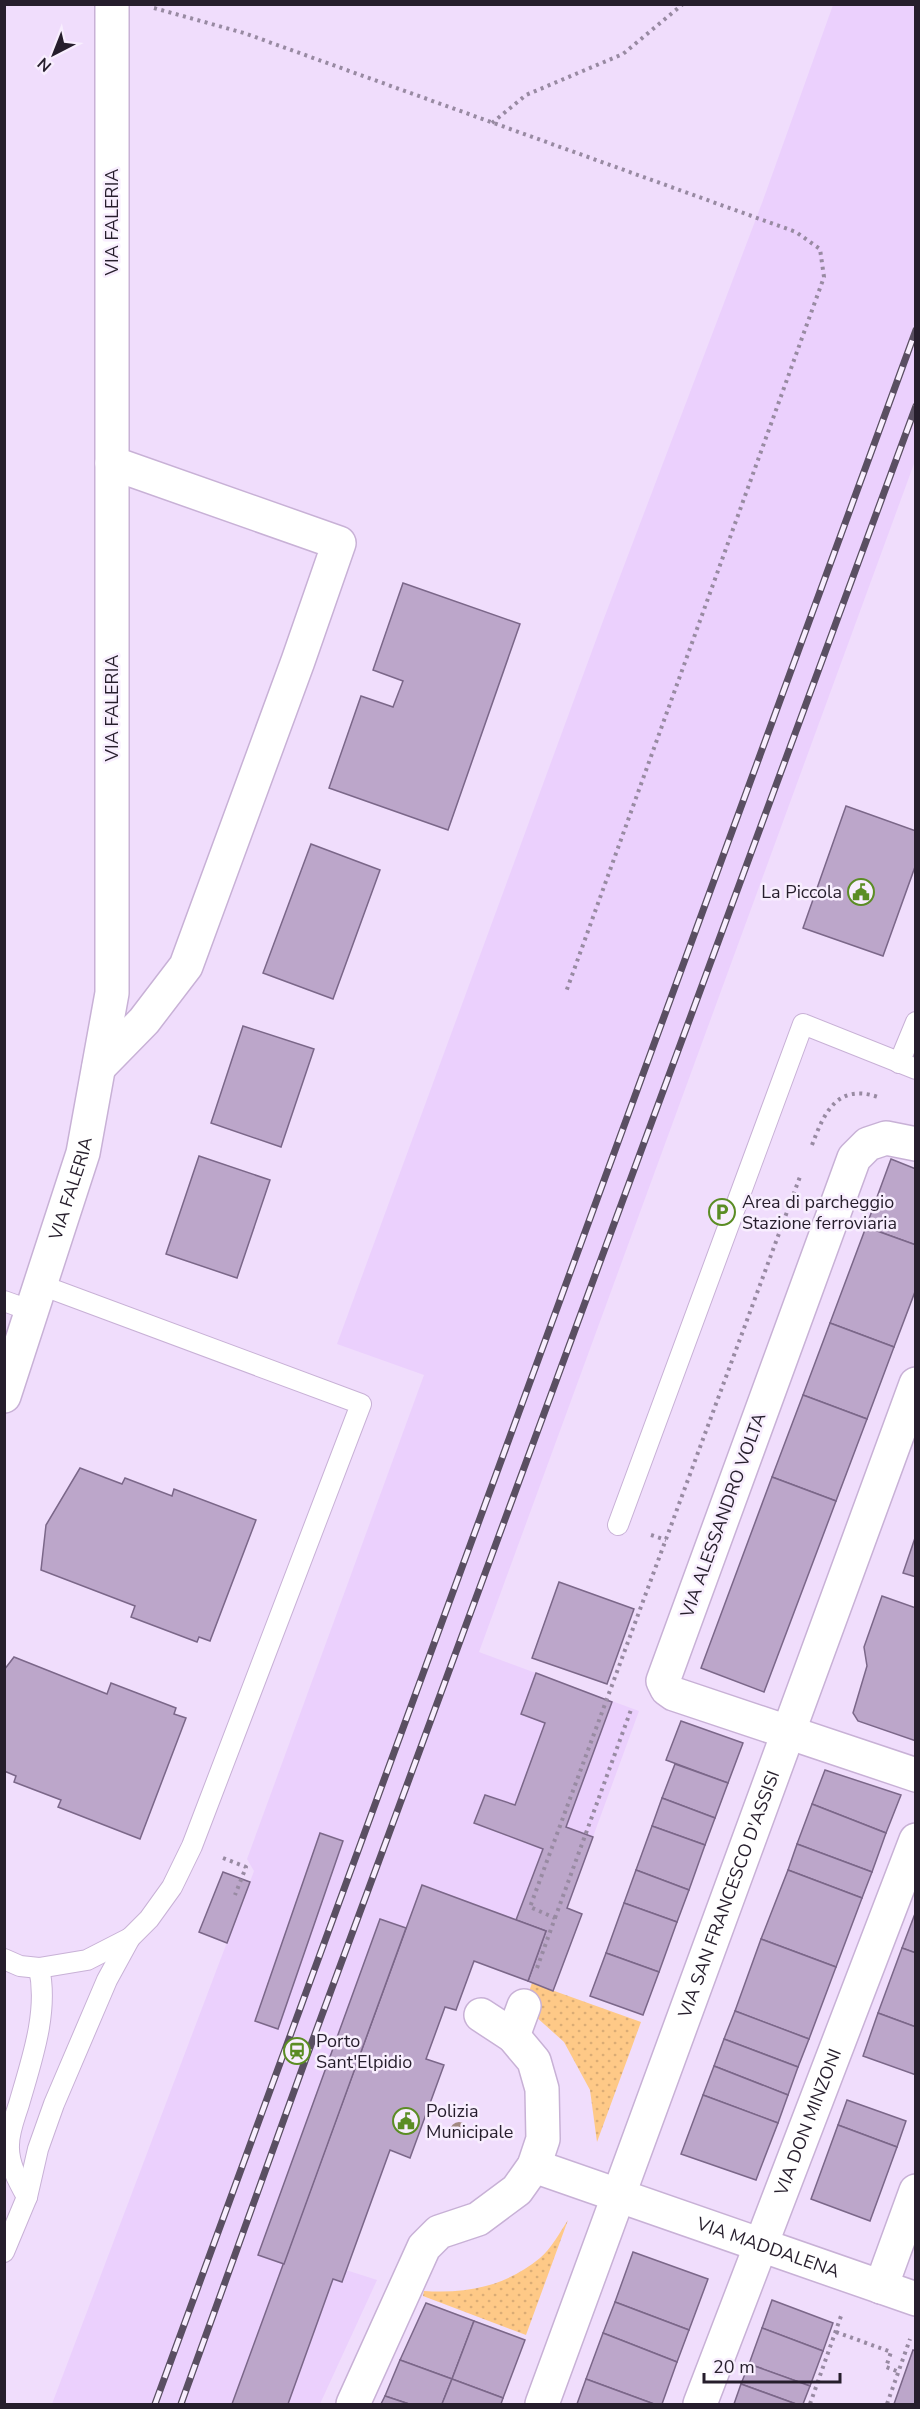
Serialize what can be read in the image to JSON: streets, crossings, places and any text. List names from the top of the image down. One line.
{"streets":{"street":["VIA FALERIA","VIA ALESSANDRO VOLTA","VIA SAN FRANCESCO D'ASSISI","VIA DON MINZONI","VIA MADDALENA"]},"crossings":[["VIA SAN FRANCESCO D'ASSISI","VIA MADDALENA"],["VIA DON MINZONI","VIA MADDALENA"]],"places":{"public building":["La Piccola","Polizia Municipale"],"parking":["Area di parcheggio Stazione ferroviaria"],"station":["Porto Sant'Elpidio"]},"scale_bar":"20 m","north":"bottom left"}
